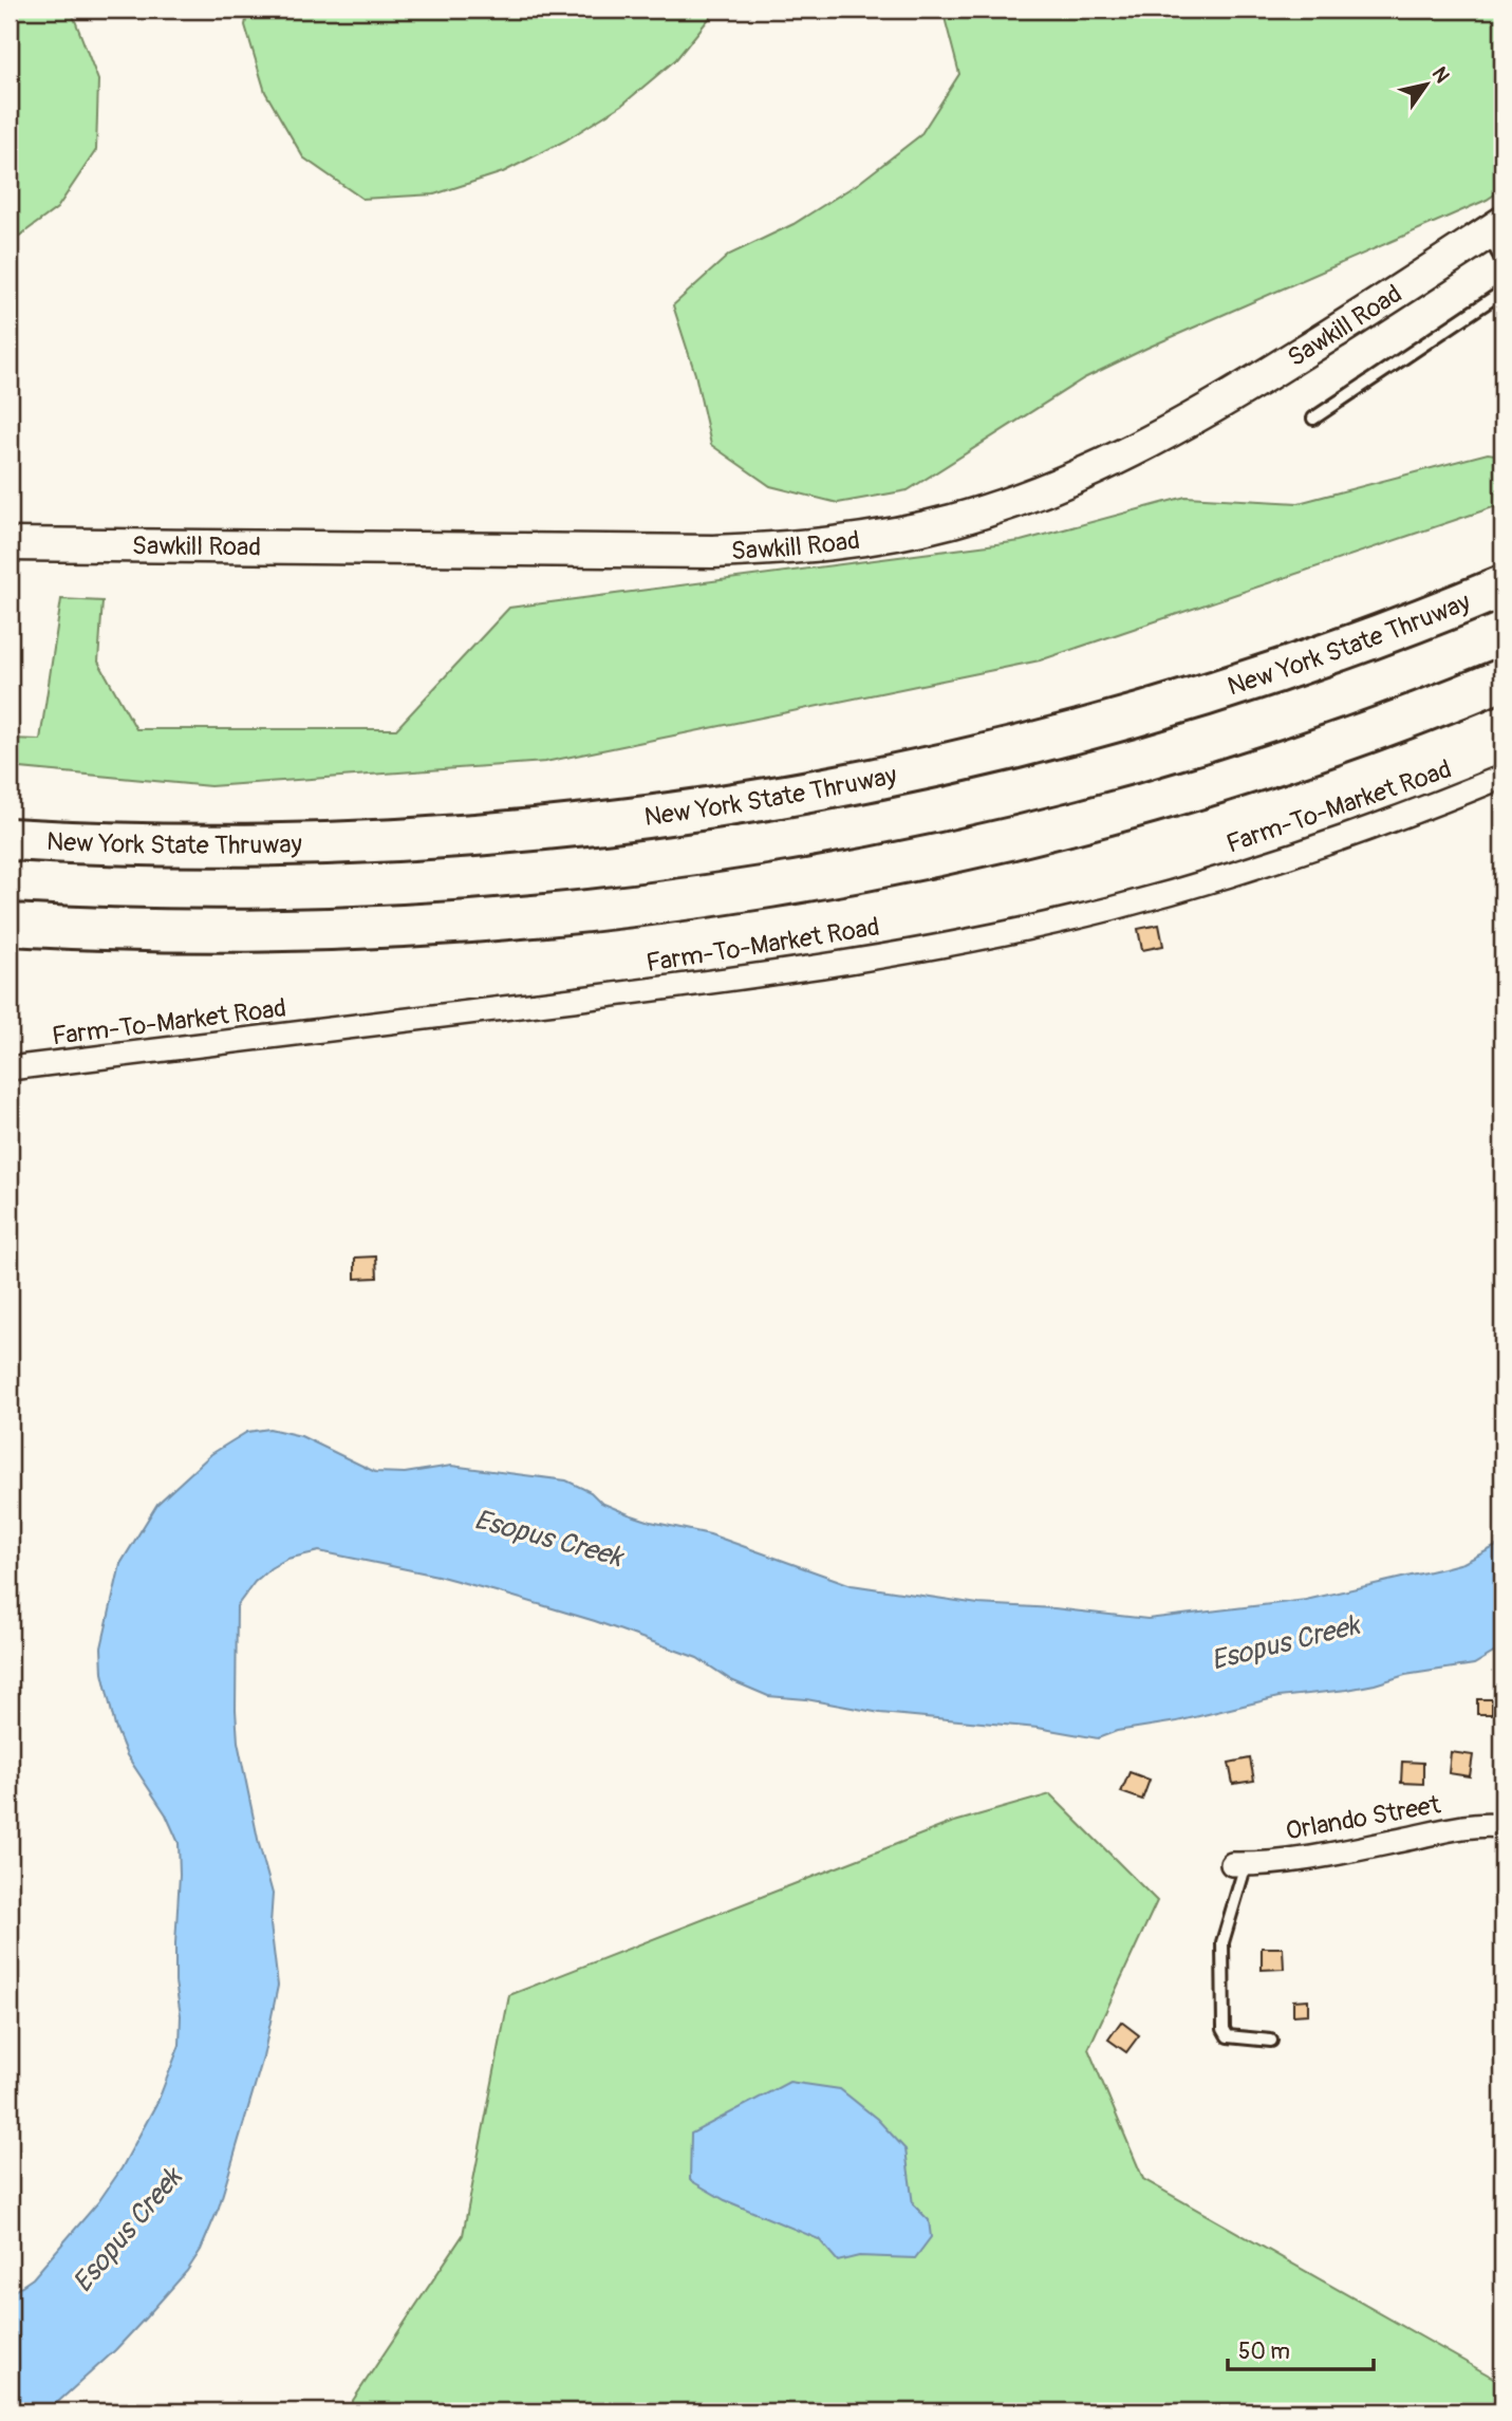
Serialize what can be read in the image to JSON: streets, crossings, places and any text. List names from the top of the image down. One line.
{"streets":{"highway":["New York State Thruway"],"street":["Sawkill Road","Farm-To-Market Road","Orlando Street"]},"water":["Esopus Creek"],"scale_bar":"50 m","north":"top right"}
